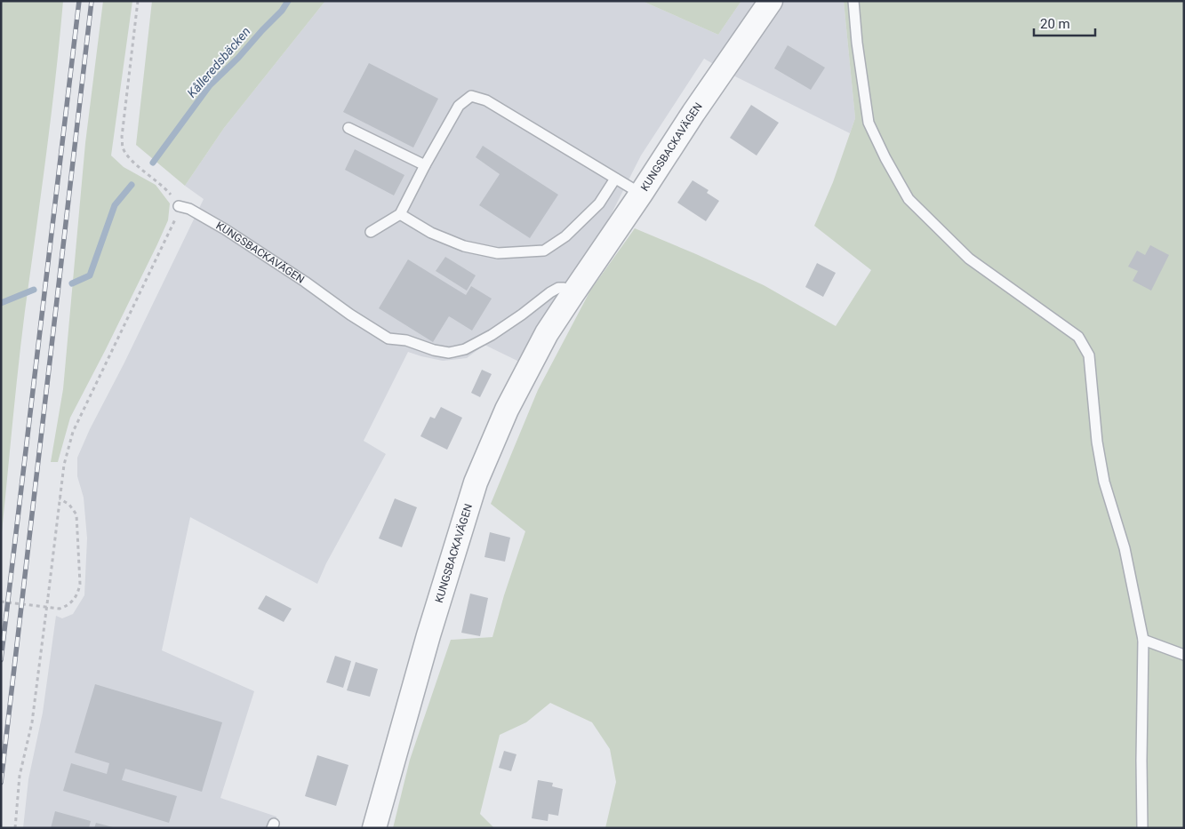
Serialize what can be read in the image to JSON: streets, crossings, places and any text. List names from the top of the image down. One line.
{"streets":{"street":["KUNGSBACKAVÄGEN"]},"water":["Kålleredsbäcken"],"scale_bar":"20 m"}
